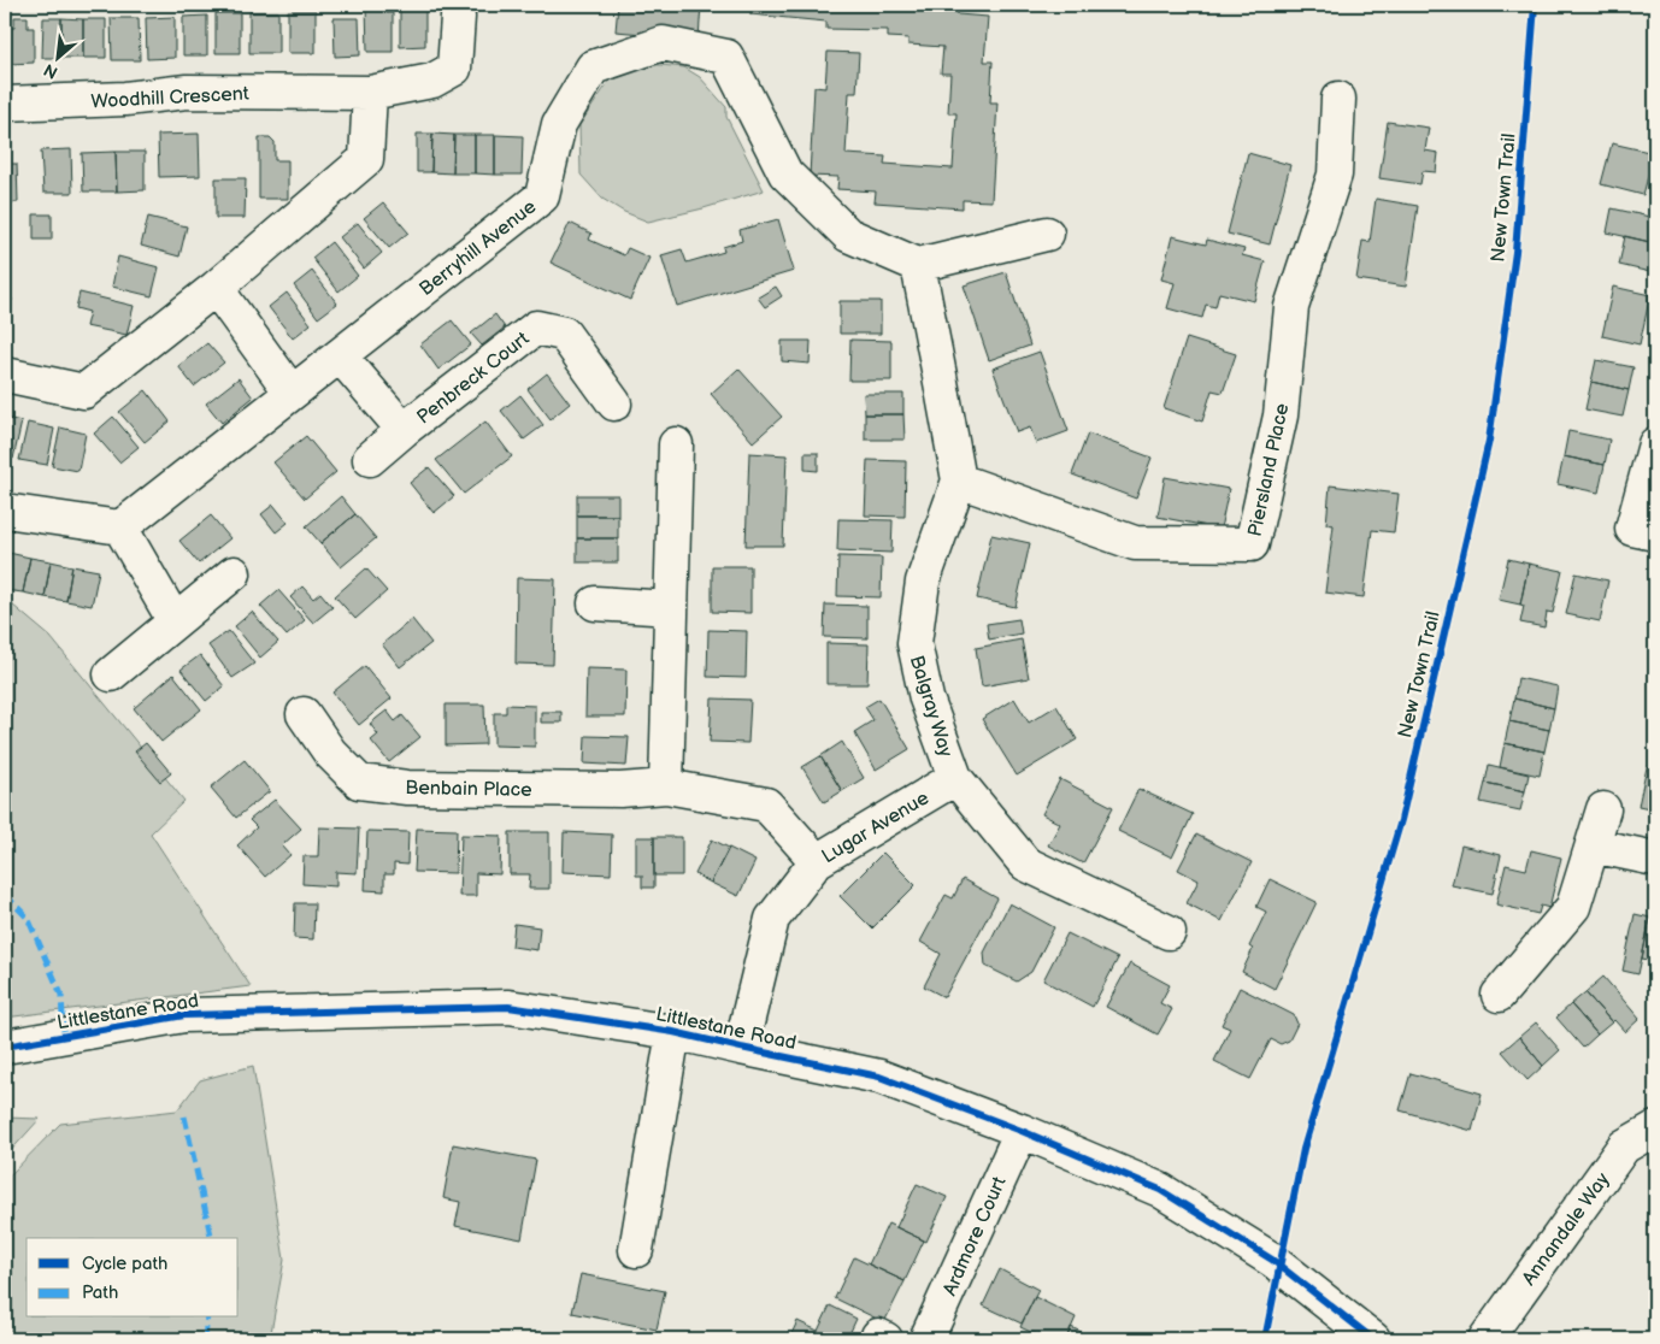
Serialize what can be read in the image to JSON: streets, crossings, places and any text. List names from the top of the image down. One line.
{"streets":{"street":["Woodhill Crescent","Berryhill Avenue","Penbreck Court","Piersland Place","Balgray Way","Benbain Place","Lugar Avenue","Littlestane Road","Annandale Way","Ardmore Court"],"cycle path":["New Town Trail"]},"crossings":[["Berryhill Avenue","Penbreck Court"],["Piersland Place","Balgray Way"],["Balgray Way","Lugar Avenue"],["Benbain Place","Lugar Avenue"],["Lugar Avenue","Littlestane Road"],["Littlestane Road","Ardmore Court"]],"legend":["Cycle path","Path"],"north":"bottom left"}
